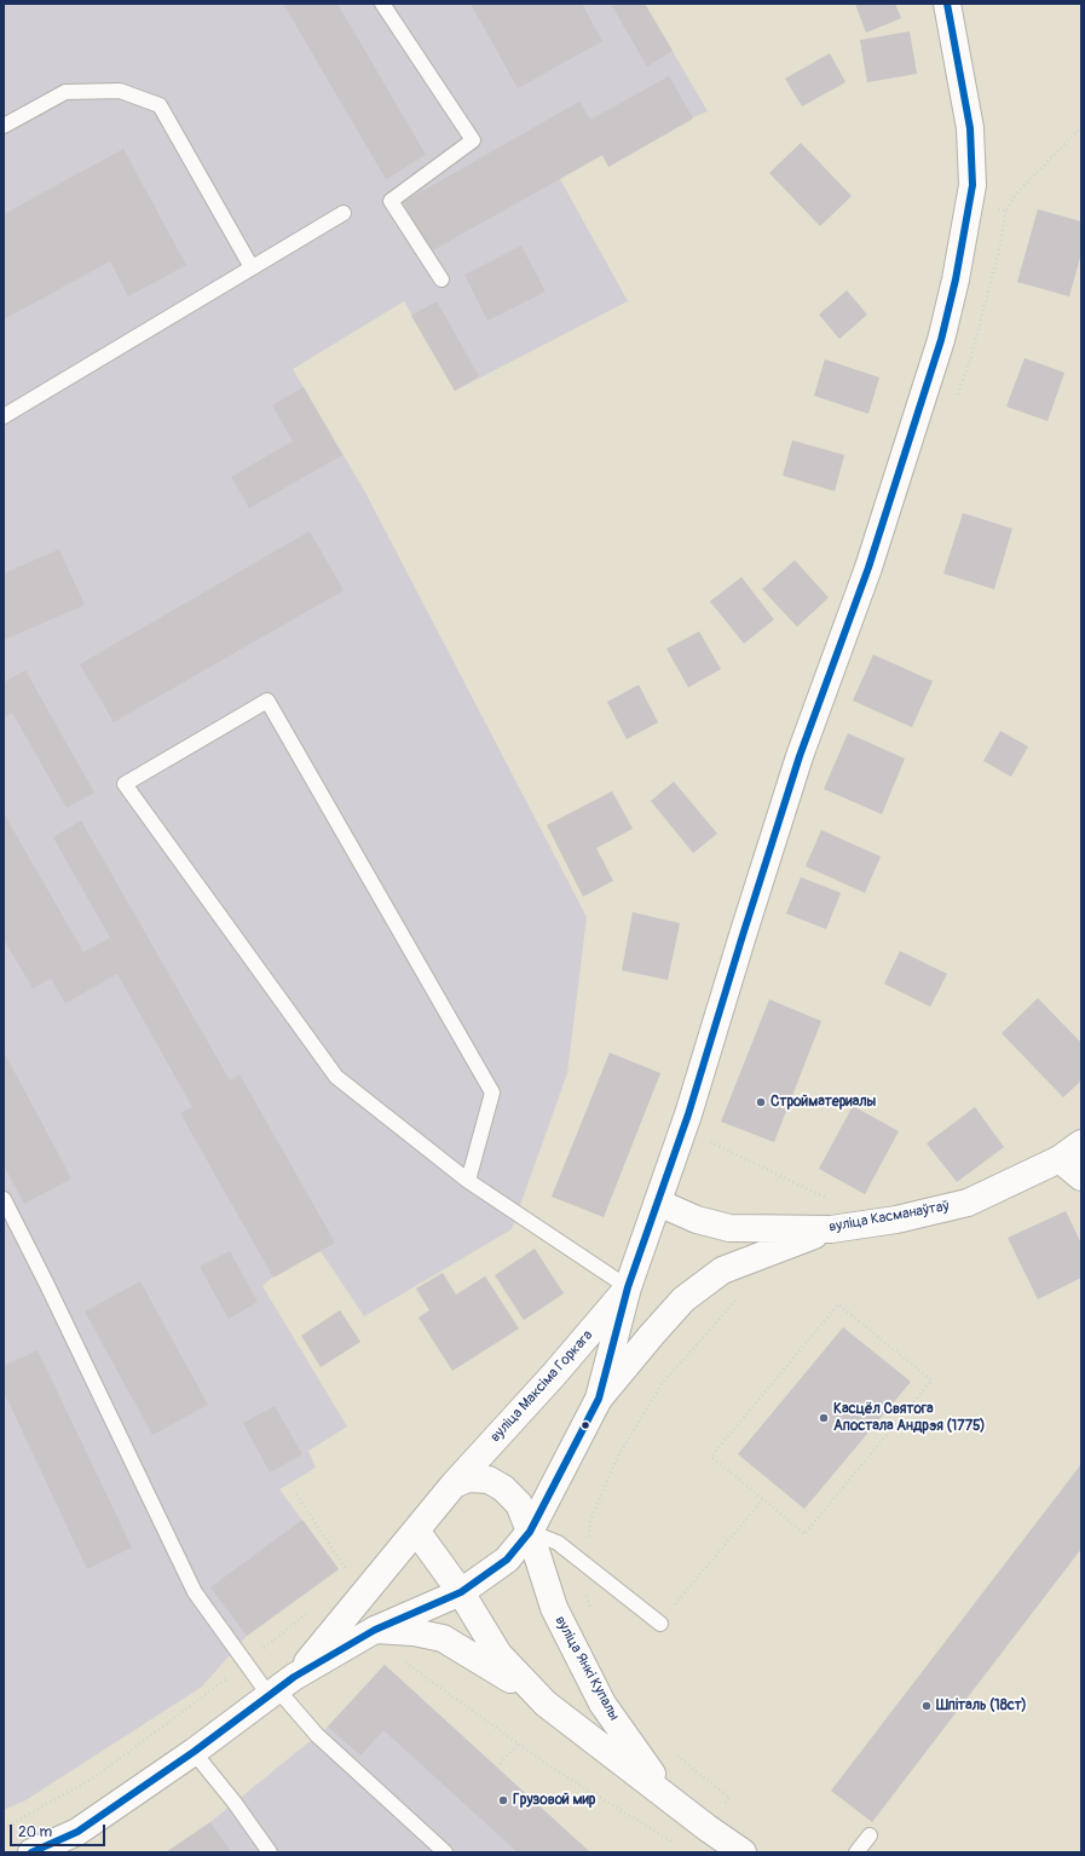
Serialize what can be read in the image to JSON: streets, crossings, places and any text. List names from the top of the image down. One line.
{"streets":{"main road":["вуліца Касманаўтаў","вуліца Максіма Горкага","вуліца Янкі Купалы"]},"crossings":[["вуліца Касманаўтаў","вуліца Максіма Горкага"],["вуліца Максіма Горкага","вуліца Янкі Купалы"]],"places":["Стройматериалы","Касцёл Святога Апостала Андрэя (1775)","Шпіталь (18ст)","Грузовой мир"],"scale_bar":"20 m"}
